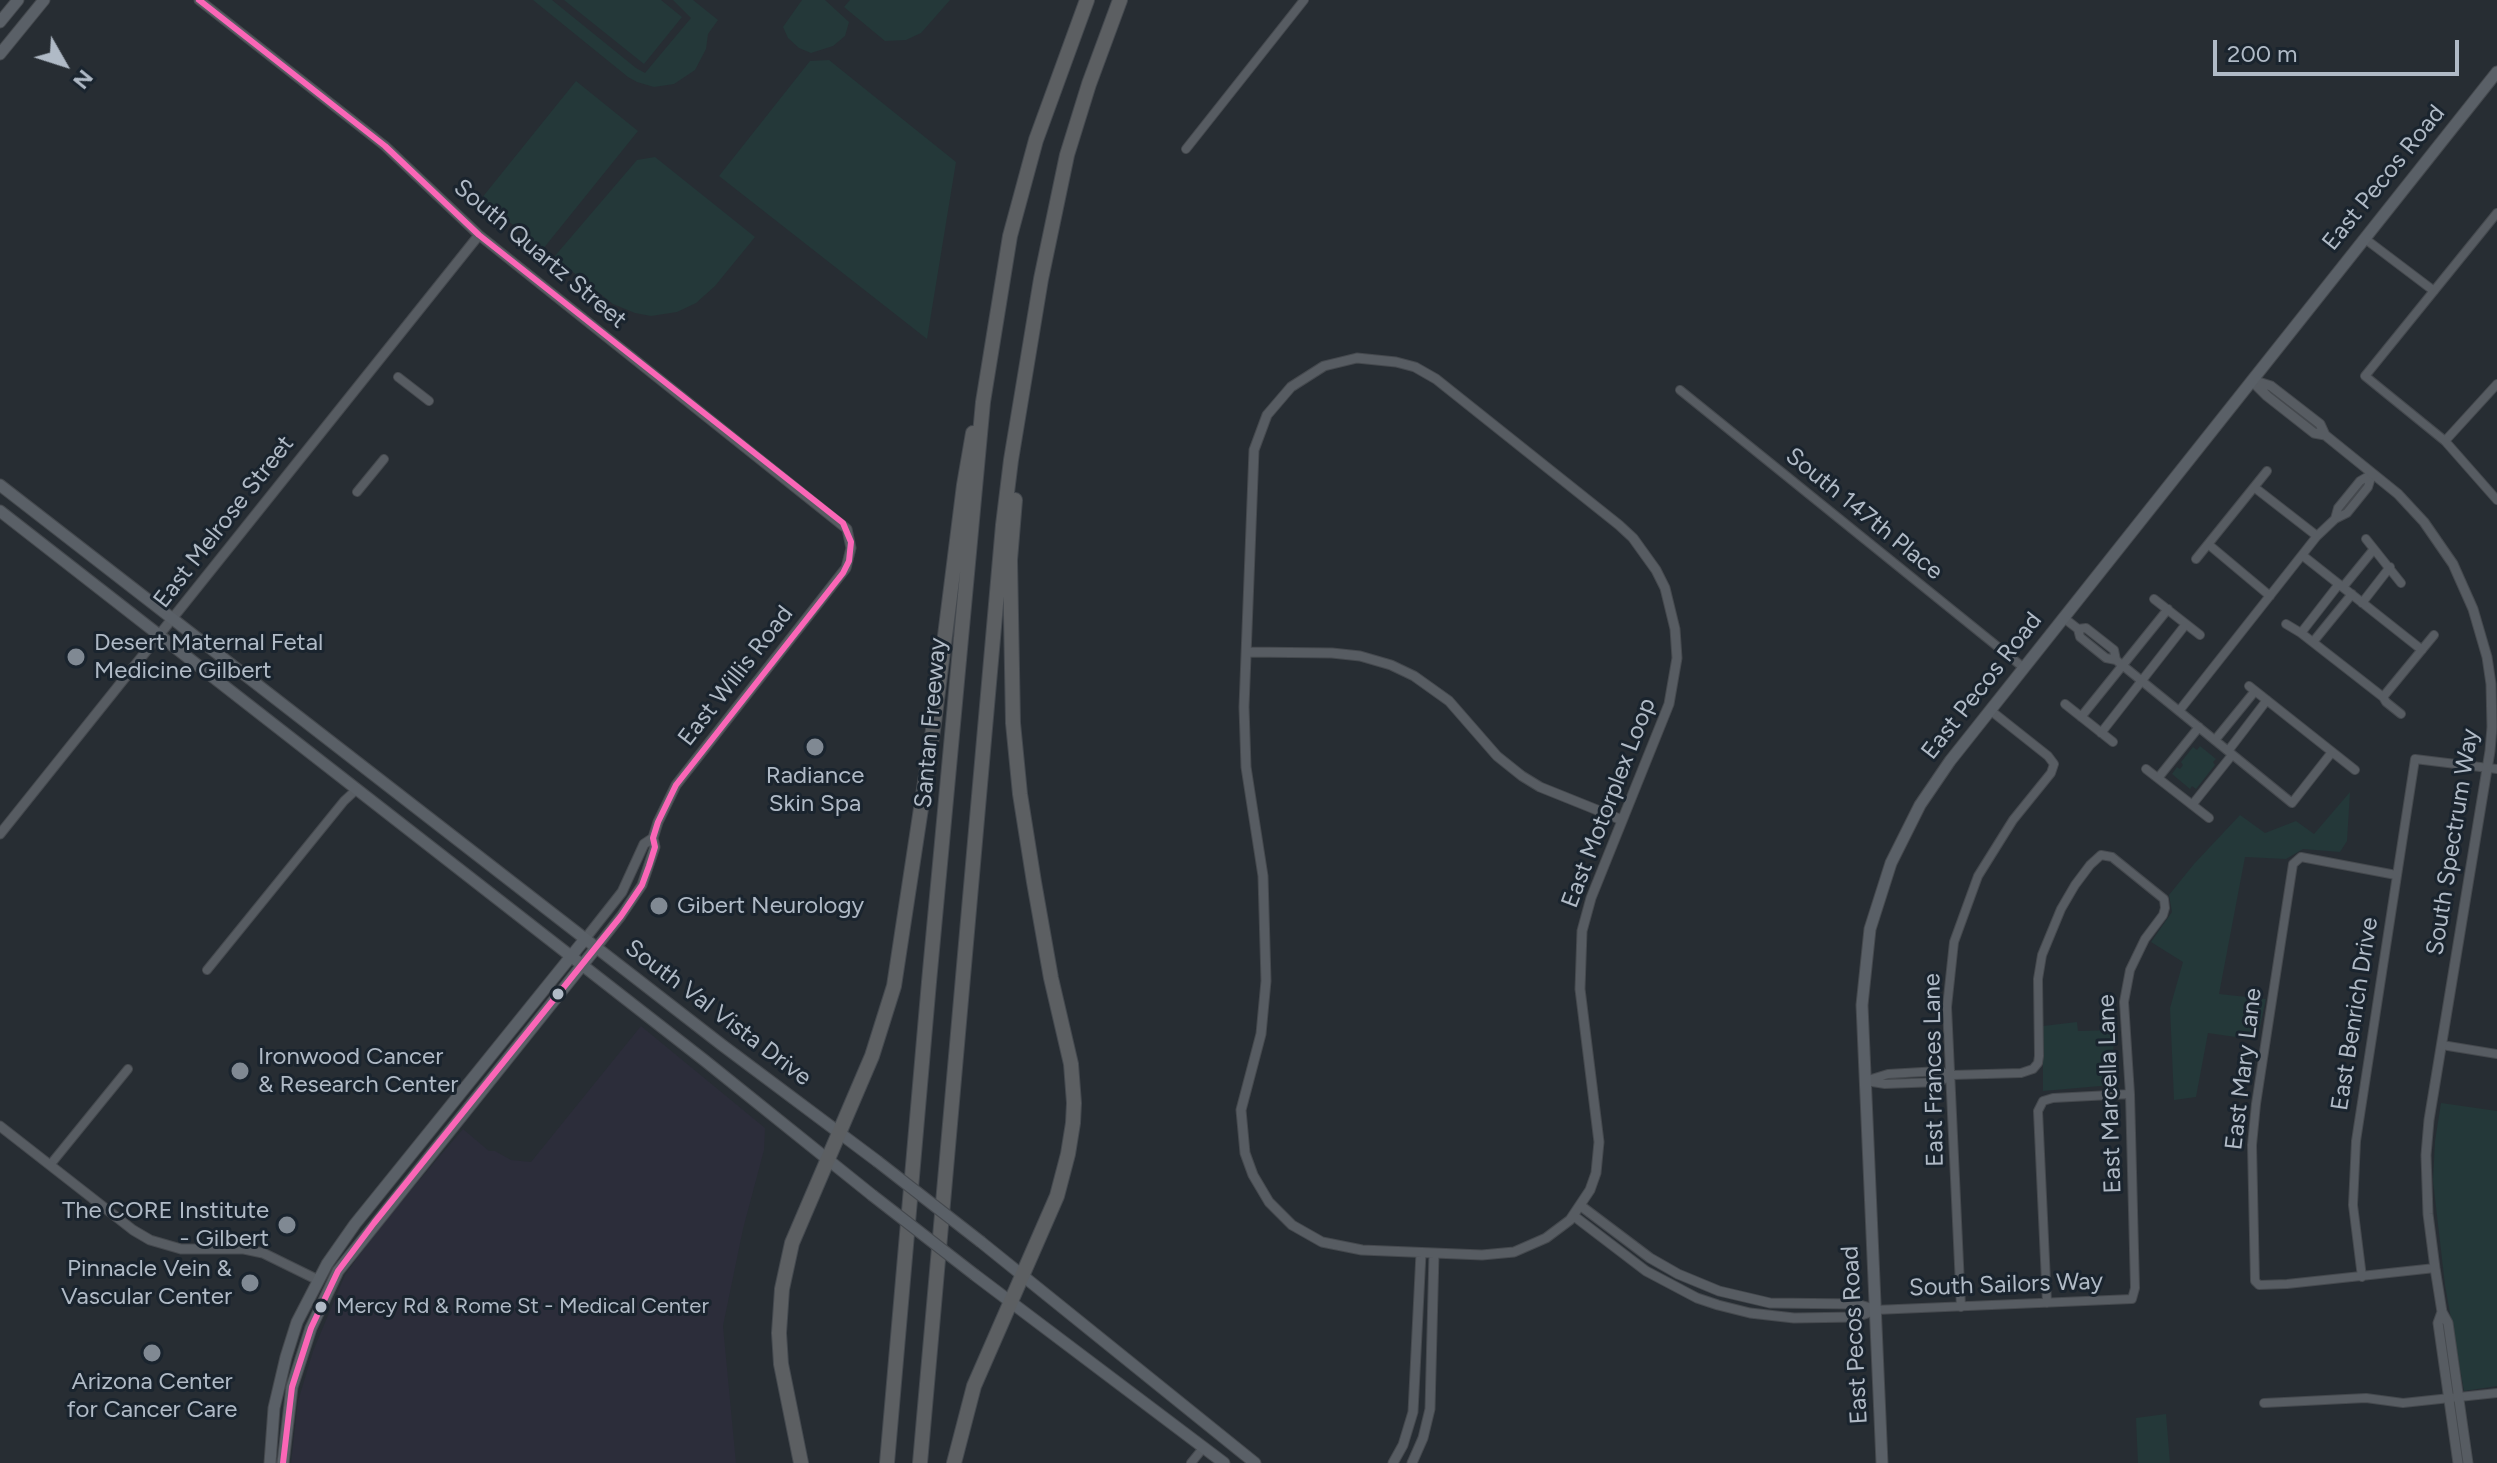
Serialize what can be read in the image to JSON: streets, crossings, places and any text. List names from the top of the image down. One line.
{"streets":{"highway":["Santan Freeway"],"main road":["East Pecos Road","South Val Vista Drive"],"street":["South Quartz Street","South 147th Place","East Melrose Street","East Willis Road","East Motorplex Loop","South Spectrum Way","East Benrich Drive","East Mary Lane","East Frances Lane","East Marcella Lane","South Sailors Way"]},"crossings":[["East Pecos Road","South 147th Place"],["East Pecos Road","South Spectrum Way"],["East Pecos Road","East Frances Lane"],["East Pecos Road","South Sailors Way"],["South Quartz Street","East Melrose Street"],["South Quartz Street","East Willis Road"],["East Melrose Street","South Val Vista Drive"],["East Willis Road","South Val Vista Drive"],["South Spectrum Way","East Benrich Drive"],["East Benrich Drive","East Mary Lane"],["East Frances Lane","East Marcella Lane"],["East Frances Lane","South Sailors Way"],["East Marcella Lane","South Sailors Way"]],"places":["Desert Maternal Fetal Medicine Gilbert","Radiance Skin Spa","Gibert Neurology","Ironwood Cancer & Research Center","The CORE Institute - Gilbert","Pinnacle Vein & Vascular Center","Mercy Rd & Rome St - Medical Center","Arizona Center for Cancer Care"],"scale_bar":"200 m","north":"bottom right"}
